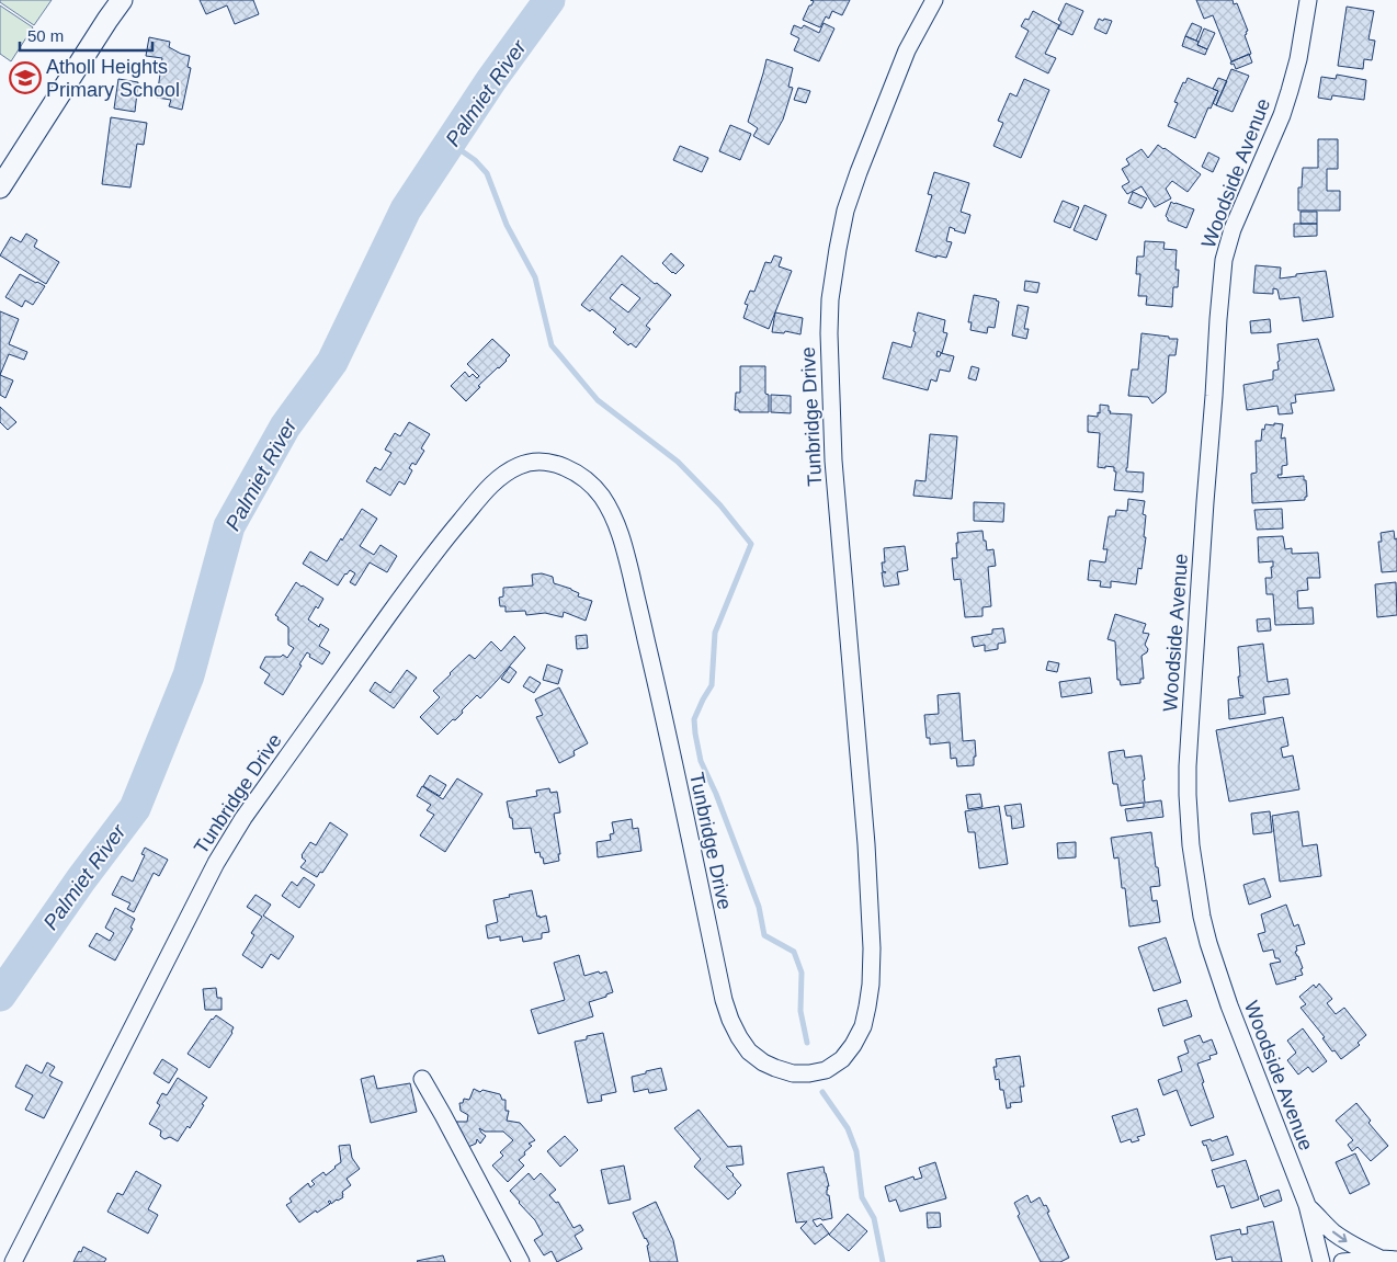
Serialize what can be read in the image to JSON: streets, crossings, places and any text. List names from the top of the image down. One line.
{"streets":{"street":["Woodside Avenue","Tunbridge Drive"]},"water":["Palmiet River"],"places":{"school or university":["Atholl Heights Primary School"]},"scale_bar":"50 m"}
